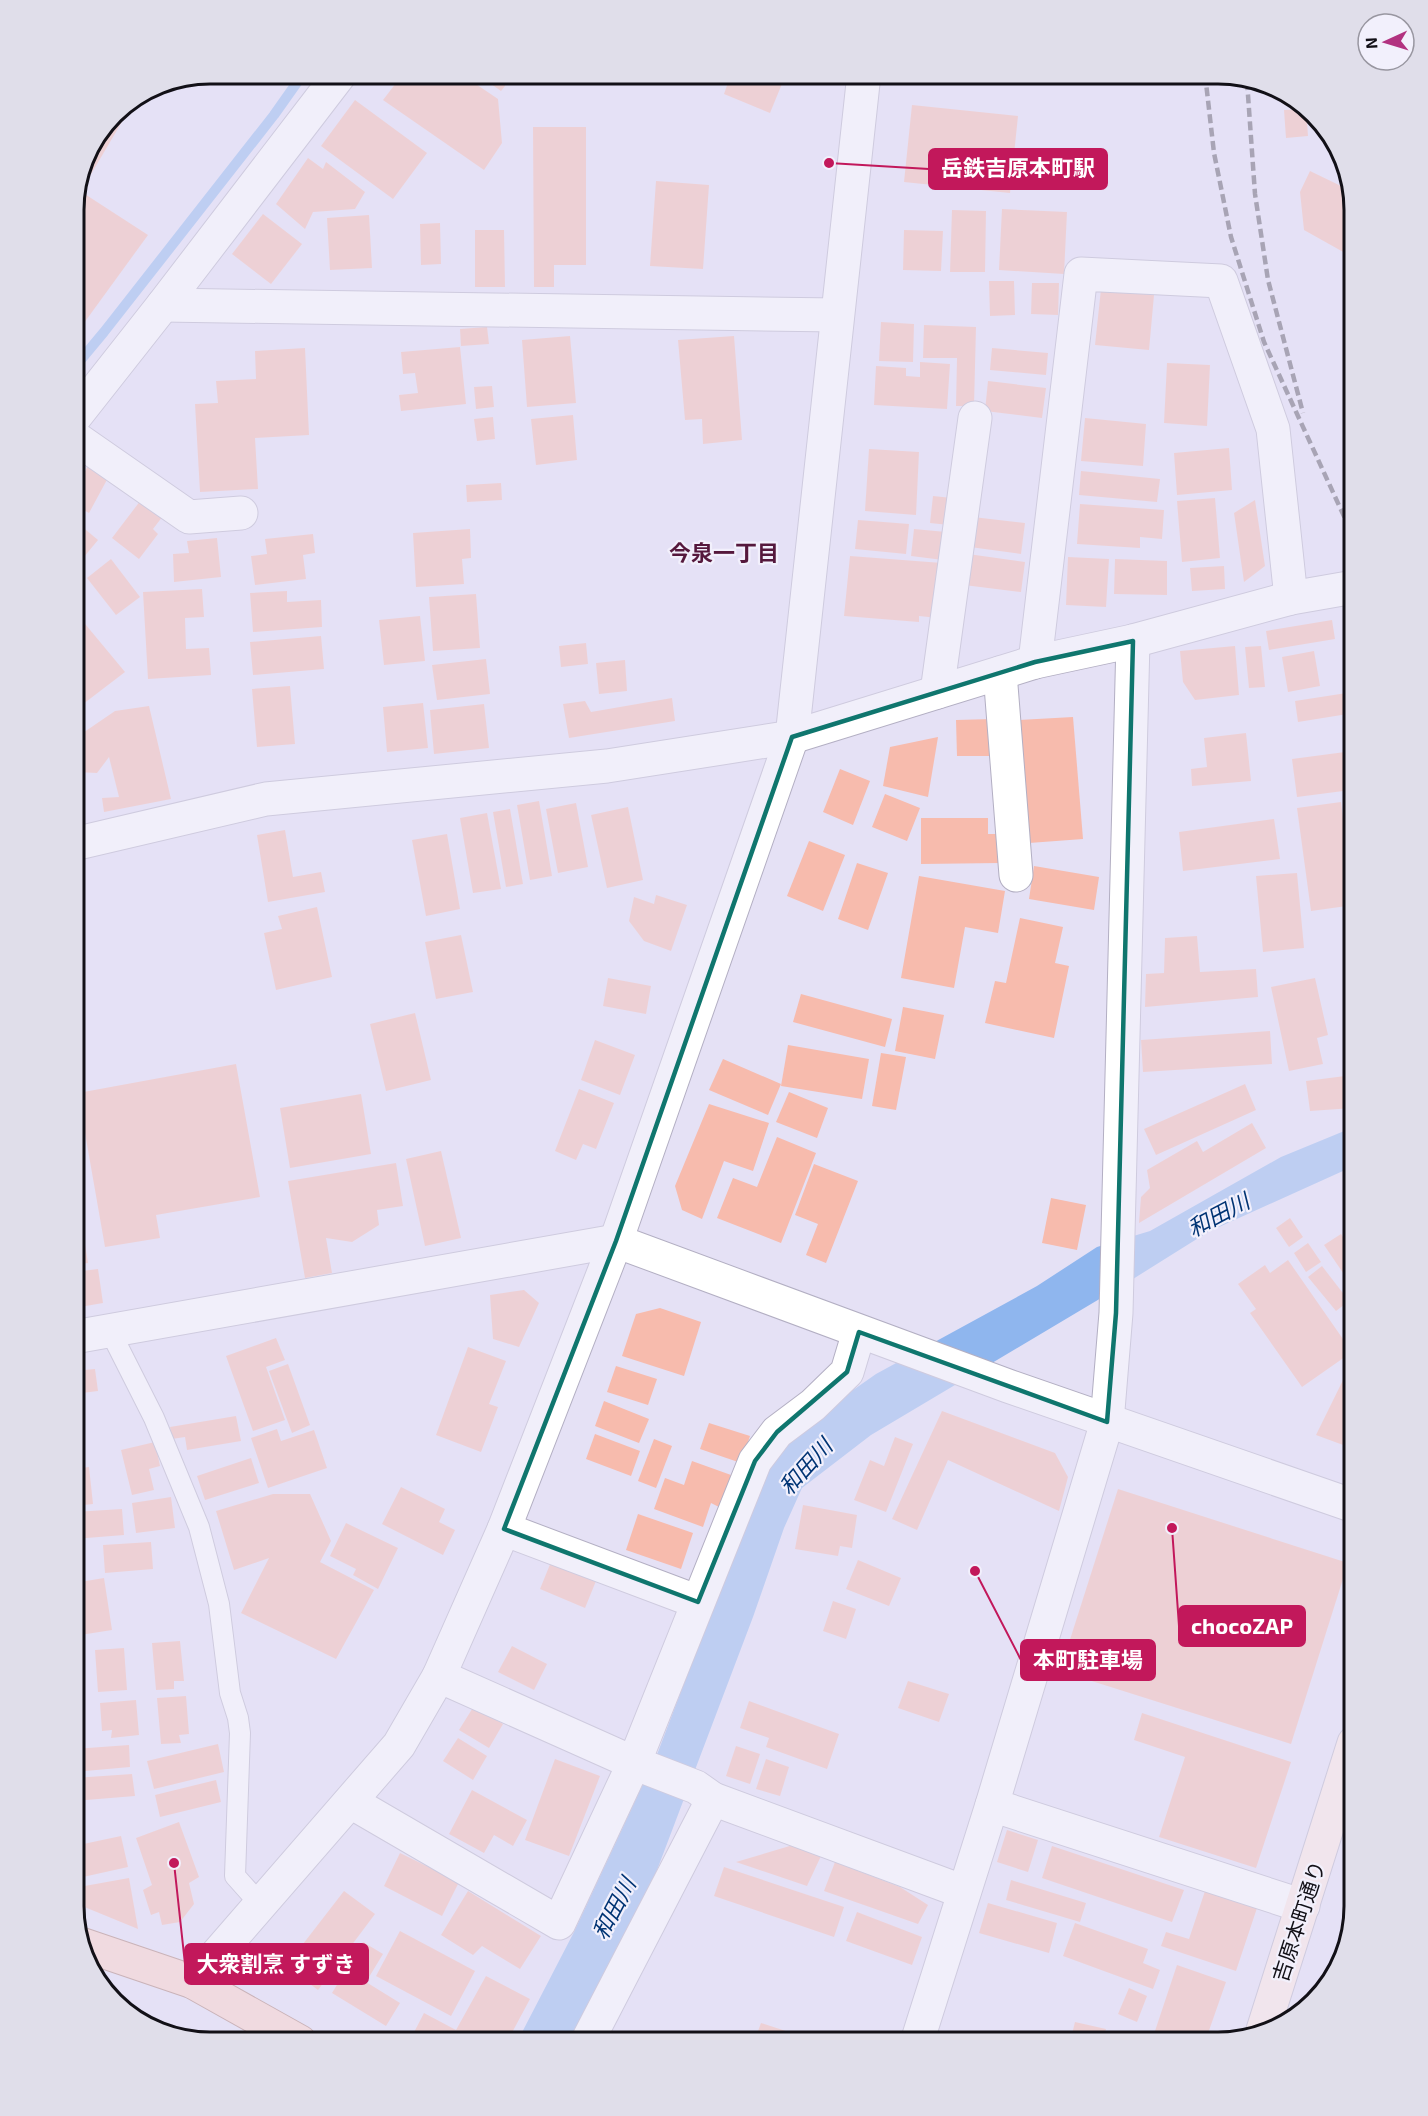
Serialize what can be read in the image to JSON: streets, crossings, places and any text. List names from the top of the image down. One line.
{"streets":{"main road":["吉原本町通り"]},"districts":["今泉一丁目"],"water":["和田川"],"places":["岳鉄吉原本町駅","chocoZAP","本町駐車場","大衆割烹 すずき"],"north":"left"}
